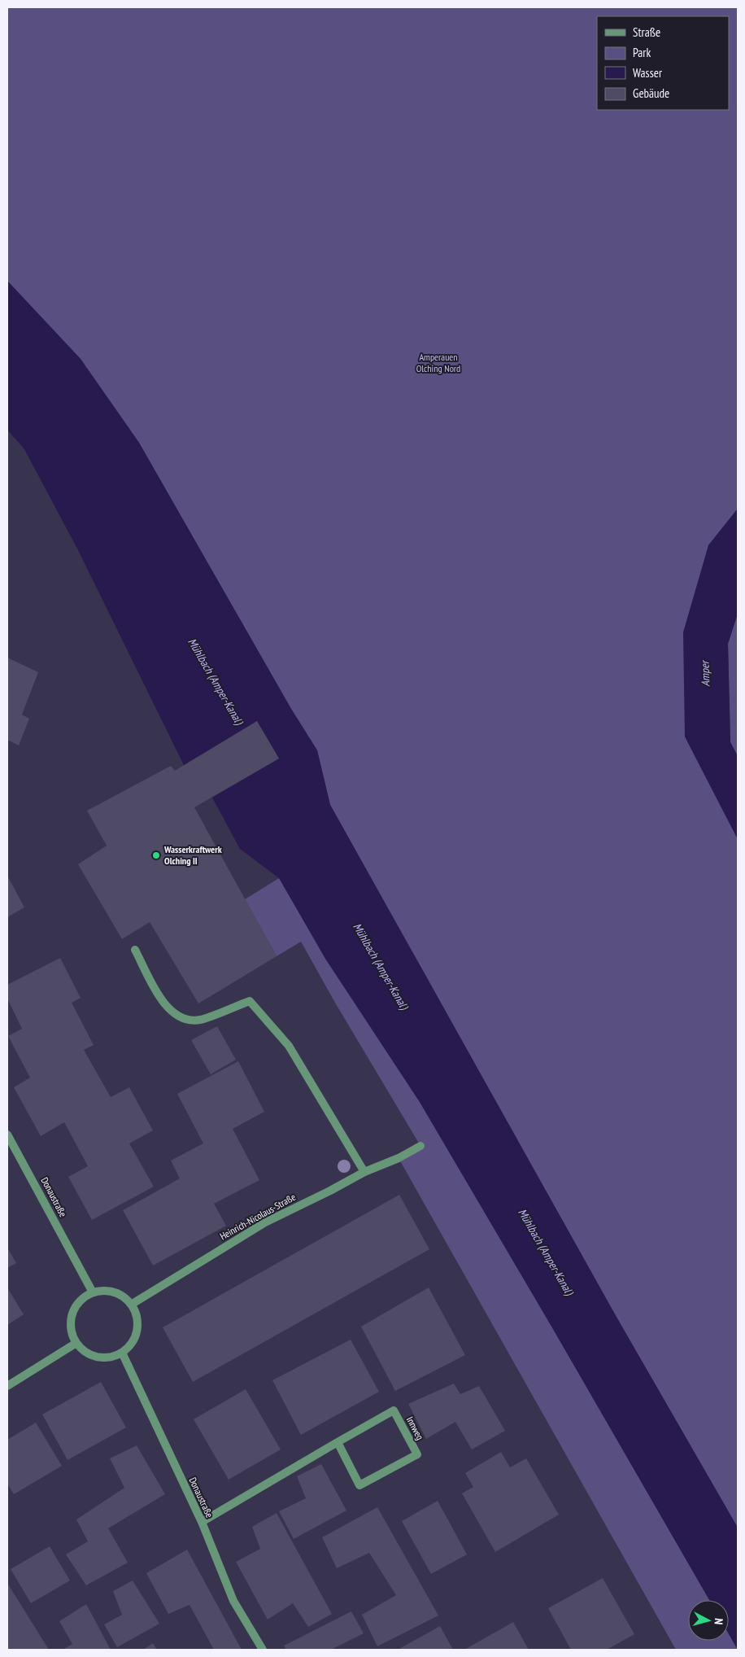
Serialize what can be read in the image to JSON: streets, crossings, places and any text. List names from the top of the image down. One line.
{"streets":{"street":["Donaustraße","Heinrich-Nicolaus-Straße","Innweg"]},"crossings":[["Donaustraße","Heinrich-Nicolaus-Straße"],["Donaustraße","Innweg"]],"water":["Amper","Mühlbach (Amper-Kanal)"],"parks":["Amperauen Olching Nord"],"places":["Wasserkraftwerk Olching II"],"legend":["Straße","Park","Wasser","Gebäude"],"north":"right"}
